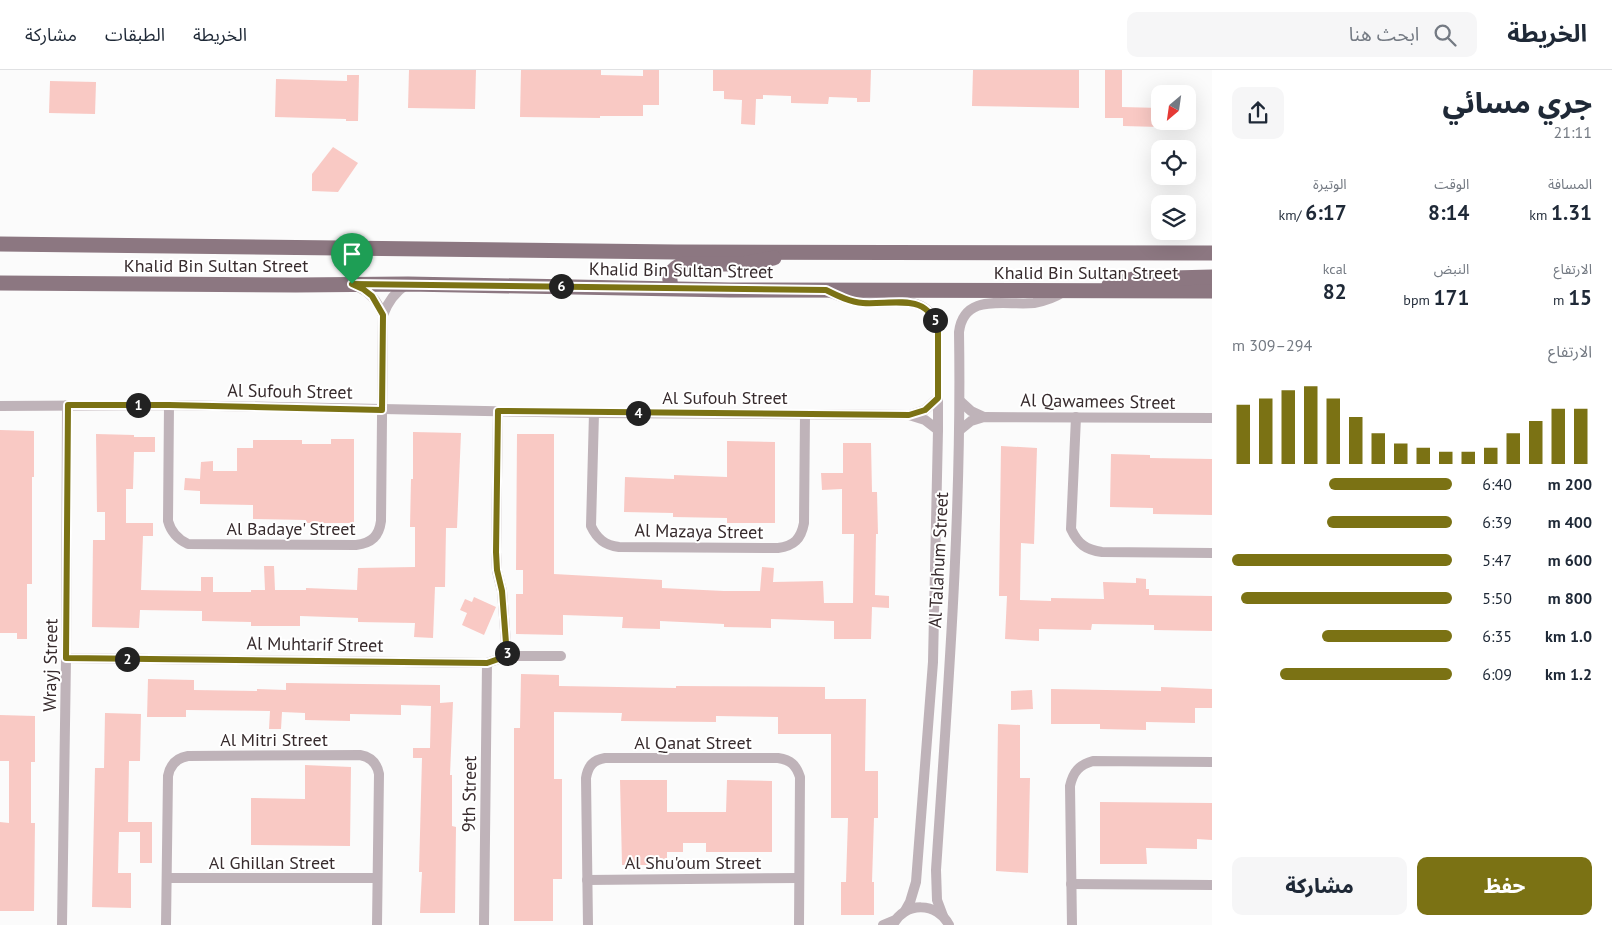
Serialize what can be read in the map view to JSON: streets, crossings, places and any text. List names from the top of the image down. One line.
{"streets":{"main road":["Khalid Bin Sultan Street"],"street":["Al Sufouh Street","Al Qawamees Street","Al Badaye' Street","Al Mazaya Street","Al Talahum Street","Al Muhtarif Street","Wrayj Street","Al Mitri Street","Al Qanat Street","9th Street","Al Ghillan Street","Al Shu'oum Street"]},"crossings":[["Khalid Bin Sultan Street","Al Badaye' Street"],["Khalid Bin Sultan Street","Al Talahum Street"],["Al Sufouh Street","Al Badaye' Street"],["Al Sufouh Street","Al Mazaya Street"],["Al Sufouh Street","Al Talahum Street"],["Al Sufouh Street","Wrayj Street"],["Al Qawamees Street","Al Talahum Street"],["Al Muhtarif Street","Wrayj Street"],["Al Muhtarif Street","9th Street"],["Al Mitri Street","Al Ghillan Street"],["Al Qanat Street","Al Shu'oum Street"]],"north":"bottom left","page":{"header":"الخريطة","search":"ابحث هنا","nav":["الخريطة","الطبقات","مشاركة"],"heading":["جري مسائي","21:11"],"stats":[["المسافة","1.31 km"],["الوقت","8:14"],["الوتيرة","6:17 /km"],["الارتفاع","15 m"],["النبض","171 bpm"],["kcal","82"]],"pins":["6","5","1","4","3","2"],"chart":["الارتفاع","294–309 m"],"list":[{"name":"200 m","note":"6:40"},{"name":"400 m","note":"6:39"},{"name":"600 m","note":"5:47"},{"name":"800 m","note":"5:50"},{"name":"1.0 km","note":"6:35"},{"name":"1.2 km","note":"6:09"}],"buttons":["حفظ","مشاركة"]}}
